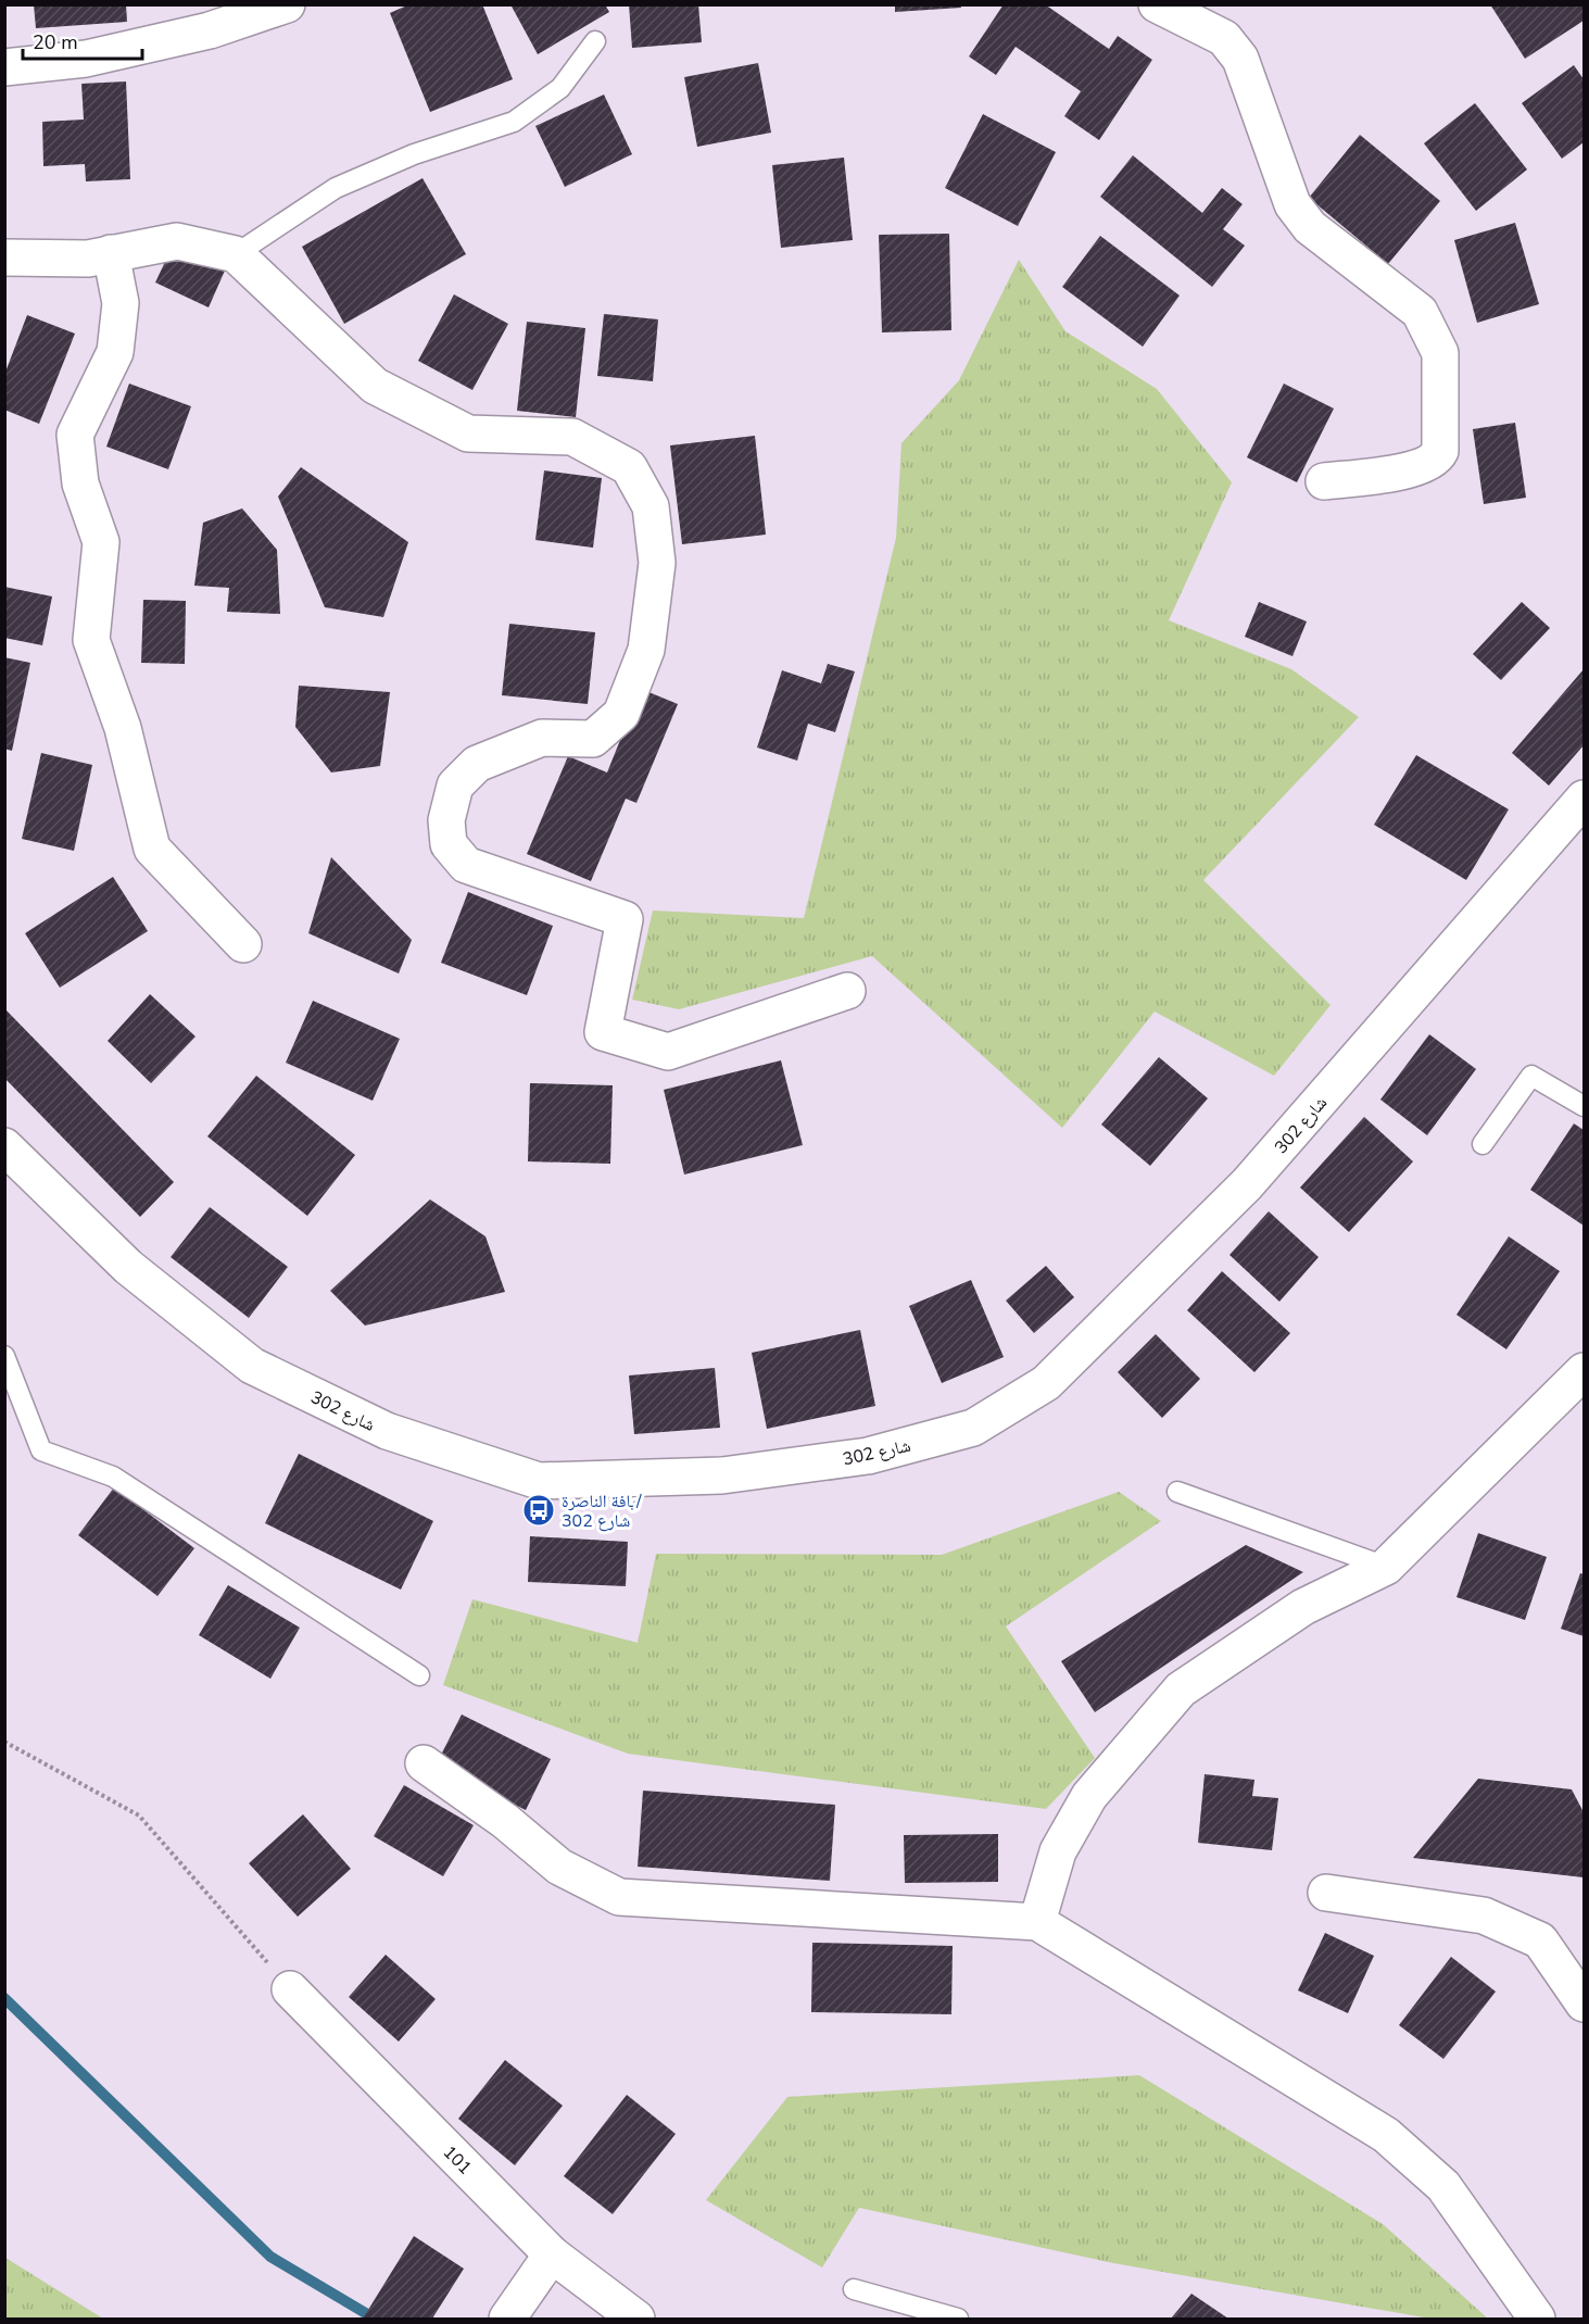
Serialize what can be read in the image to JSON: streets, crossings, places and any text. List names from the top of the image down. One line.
{"streets":{"street":["شارع 302","101"]},"places":{"bus stop":["يافة الناصرة/ شارع 302"]},"scale_bar":"20 m"}
